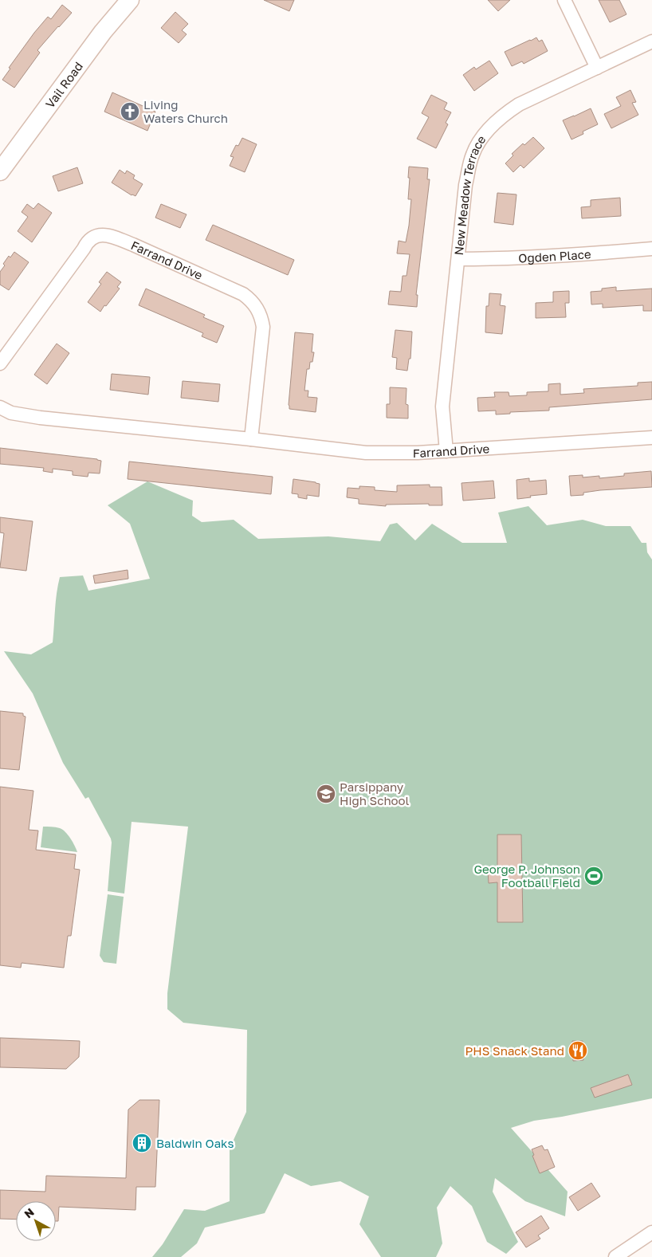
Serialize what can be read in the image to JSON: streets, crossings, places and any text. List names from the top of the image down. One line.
{"streets":{"street":["Vail Road","New Meadow Terrace","Ogden Place","Farrand Drive"]},"crossings":[["New Meadow Terrace","Ogden Place"],["New Meadow Terrace","Farrand Drive"]],"places":{"church":["Living Waters Church"],"school or university":["Parsippany High School"],"sports":["George P. Johnson Football Field"],"restaurant":["PHS Snack Stand"],"building":["Baldwin Oaks"]},"north":"top left"}
